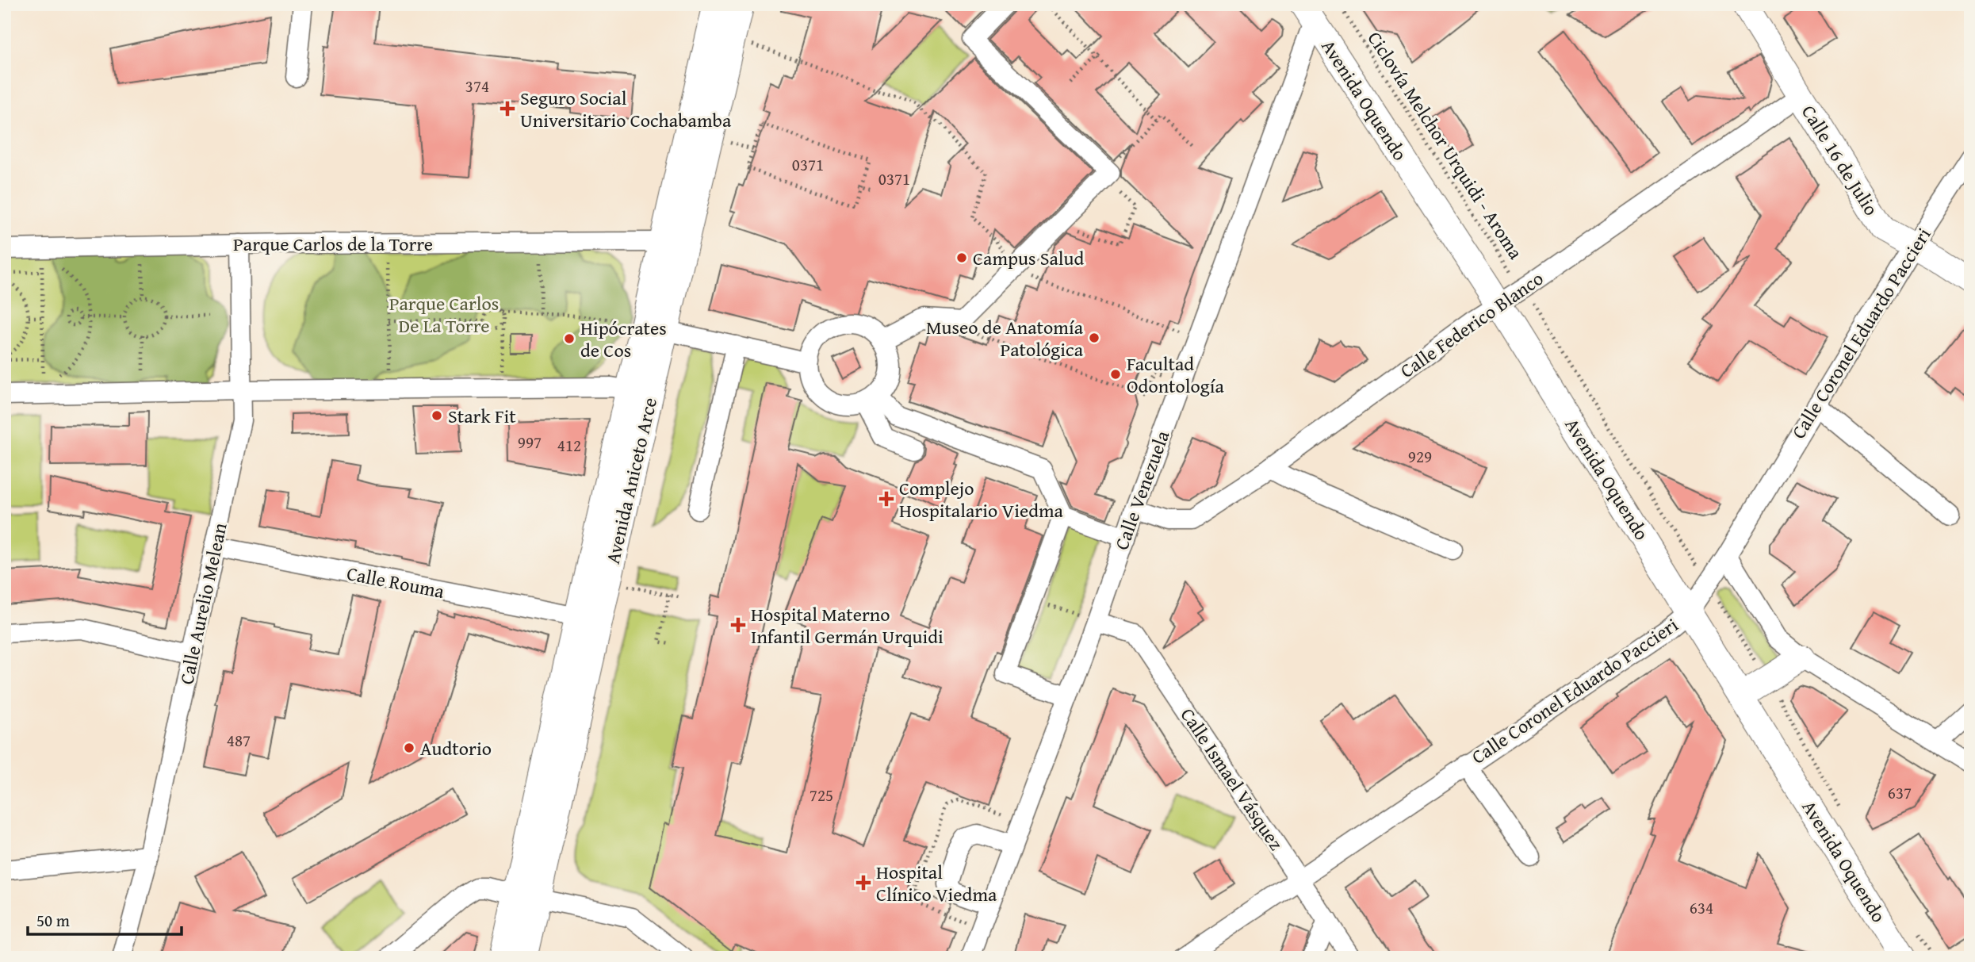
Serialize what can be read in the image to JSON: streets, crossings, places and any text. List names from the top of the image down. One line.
{"streets":{"main road":["Avenida Oquendo","Calle 16 de Julio","Avenida Aniceto Arce"],"street":["Parque Carlos de la Torre","Calle Federico Blanco","Calle Coronel Eduardo Paccieri","Calle Venezuela","Calle Rouma","Calle Aurelio Melean","Calle Ismael Vásquez"],"path":["Ciclovía Melchor Urquidi - Aroma"]},"crossings":[["Avenida Oquendo","Calle Federico Blanco"],["Avenida Oquendo","Calle Coronel Eduardo Paccieri"],["Avenida Oquendo","Calle Venezuela"],["Calle 16 de Julio","Calle Federico Blanco"],["Calle 16 de Julio","Calle Coronel Eduardo Paccieri"],["Parque Carlos de la Torre","Avenida Aniceto Arce"],["Parque Carlos de la Torre","Calle Aurelio Melean"],["Calle Federico Blanco","Calle Venezuela"],["Calle Coronel Eduardo Paccieri","Calle Ismael Vásquez"],["Avenida Aniceto Arce","Calle Rouma"],["Calle Venezuela","Calle Ismael Vásquez"],["Calle Rouma","Calle Aurelio Melean"]],"parks":["Parque Carlos De La Torre"],"places":{"health":["Seguro Social Universitario Cochabamba","Complejo Hospitalario Viedma","Hospital Materno Infantil Germán Urquidi","Hospital Clínico Viedma"],"other":["Campus Salud","Museo de Anatomía Patológica","Hipócrates de Cos","Facultad Odontología","Stark Fit","Audtorio"]},"house_numbers":["374","0371","0371","997","412","929","487","637","725","634"],"scale_bar":"50 m"}
